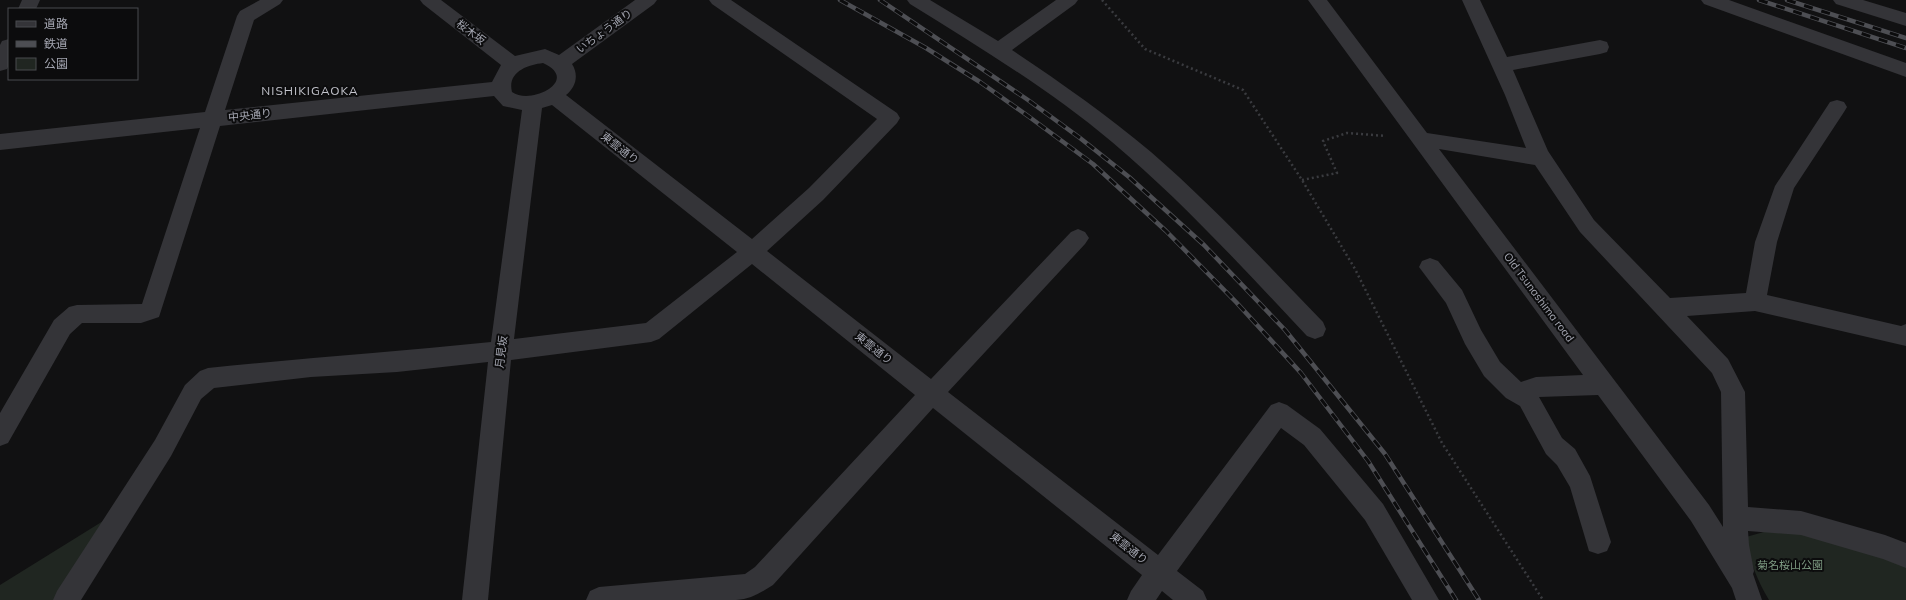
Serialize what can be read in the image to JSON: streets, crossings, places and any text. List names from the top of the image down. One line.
{"streets":{"street":["いちょう通り","桜木坂","中央通り","東雲通り","Old Tsunashima road","月見坂"]},"crossings":[["いちょう通り","桜木坂"],["いちょう通り","中央通り"],["いちょう通り","東雲通り"],["いちょう通り","月見坂"],["桜木坂","中央通り"],["桜木坂","東雲通り"],["桜木坂","月見坂"],["中央通り","東雲通り"],["中央通り","月見坂"],["東雲通り","月見坂"]],"districts":["NISHIKIGAOKA"],"parks":["菊名桜山公園"],"legend":["道路","鉄道","公園"]}
